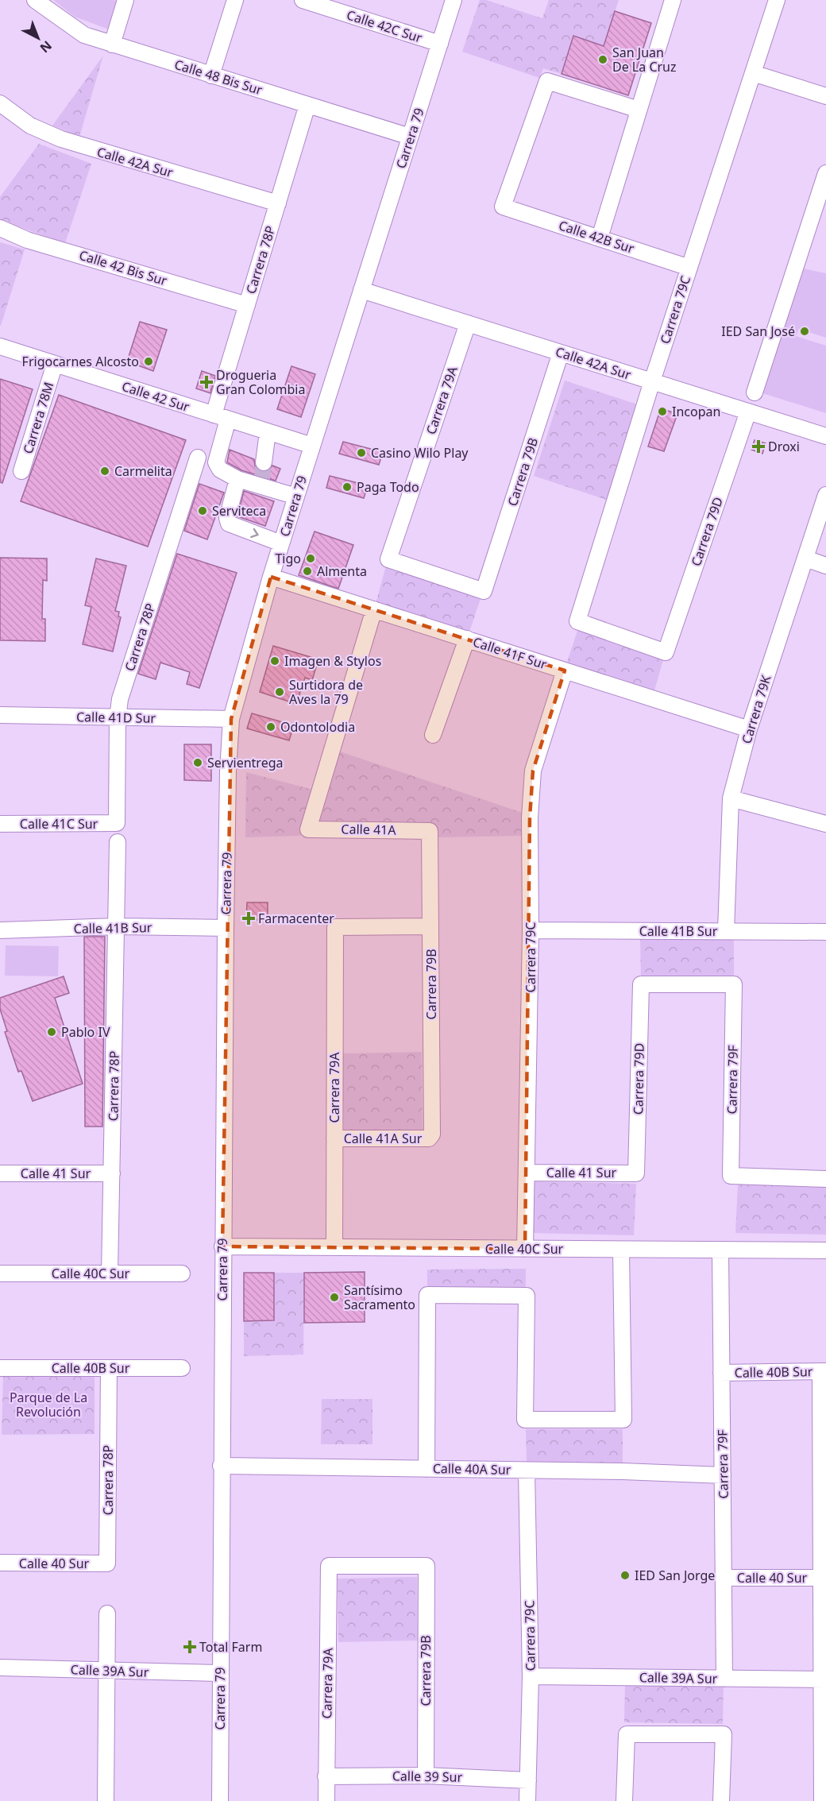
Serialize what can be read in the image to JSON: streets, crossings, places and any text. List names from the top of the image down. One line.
{"streets":{"street":["Calle 42C Sur","Calle 48 Bis Sur","Carrera 79","Calle 42A Sur","Calle 42B Sur","Carrera 78P","Calle 42 Bis Sur","Carrera 79C","Calle 42 Sur","Carrera 79A","Carrera 78M","Carrera 79B","Carrera 79D","Calle 41F Sur","Carrera 79K","Calle 41D Sur","Calle 41C Sur","Calle 41A","Calle 41B Sur","Carrera 79F","Calle 41A Sur","Calle 41 Sur","Calle 40C Sur","Calle 40B Sur","Calle 40A Sur","Calle 40 Sur","Calle 39A Sur","Calle 39 Sur"]},"crossings":[["Calle 42C Sur","Carrera 79"],["Calle 48 Bis Sur","Carrera 79"],["Calle 48 Bis Sur","Carrera 78P"],["Carrera 79","Calle 42A Sur"],["Carrera 79","Calle 42 Sur"],["Carrera 79","Calle 41F Sur"],["Carrera 79","Calle 41D Sur"],["Carrera 79","Calle 41B Sur"],["Carrera 79","Calle 40C Sur"],["Carrera 79","Calle 40A Sur"],["Carrera 79","Calle 39A Sur"],["Calle 42A Sur","Carrera 78P"],["Calle 42A Sur","Carrera 79C"],["Calle 42A Sur","Carrera 79A"],["Calle 42A Sur","Carrera 79B"],["Calle 42A Sur","Carrera 79D"],["Calle 42B Sur","Carrera 79C"],["Carrera 78P","Calle 42 Bis Sur"],["Carrera 78P","Calle 42 Sur"],["Carrera 78P","Calle 41D Sur"],["Carrera 78P","Calle 41C Sur"],["Carrera 78P","Calle 41B Sur"],["Carrera 78P","Calle 41 Sur"],["Carrera 78P","Calle 40C Sur"],["Carrera 78P","Calle 40B Sur"],["Carrera 78P","Calle 40 Sur"],["Carrera 79C","Carrera 79D"],["Carrera 79C","Calle 41F Sur"],["Carrera 79C","Calle 41B Sur"],["Carrera 79C","Calle 41 Sur"],["Carrera 79C","Calle 40C Sur"],["Carrera 79C","Calle 40A Sur"],["Carrera 79C","Calle 39A Sur"],["Carrera 79C","Calle 39 Sur"],["Calle 42 Sur","Carrera 78M"],["Carrera 79A","Carrera 79B"],["Carrera 79A","Calle 41A Sur"],["Carrera 79A","Calle 40C Sur"],["Carrera 79A","Calle 39 Sur"],["Carrera 79B","Calle 41A"],["Carrera 79B","Calle 41A Sur"],["Carrera 79B","Calle 39 Sur"],["Carrera 79D","Carrera 79F"],["Carrera 79D","Calle 41 Sur"],["Calle 41F Sur","Carrera 79K"],["Calle 41F Sur","Calle 41A"],["Carrera 79K","Calle 41B Sur"],["Carrera 79F","Calle 40C Sur"],["Carrera 79F","Calle 40B Sur"],["Carrera 79F","Calle 40A Sur"],["Carrera 79F","Calle 40 Sur"],["Carrera 79F","Calle 39A Sur"]],"parks":["Parque de La Revolución"],"places":{"other":["San Juan De La Cruz","IED San José","Frigocarnes Alcosto","Incopan","Casino Wilo Play","Carmelita","Paga Todo","Serviteca","Tigo","Almenta","Imagen & Stylos","Surtidora de Aves la 79","Odontolodia","Servientrega","Pablo IV","Santísimo Sacramento","IED San Jorge"],"health":["Drogueria Gran Colombia","Droxi","Farmacenter","Total Farm"]},"north":"bottom right"}
